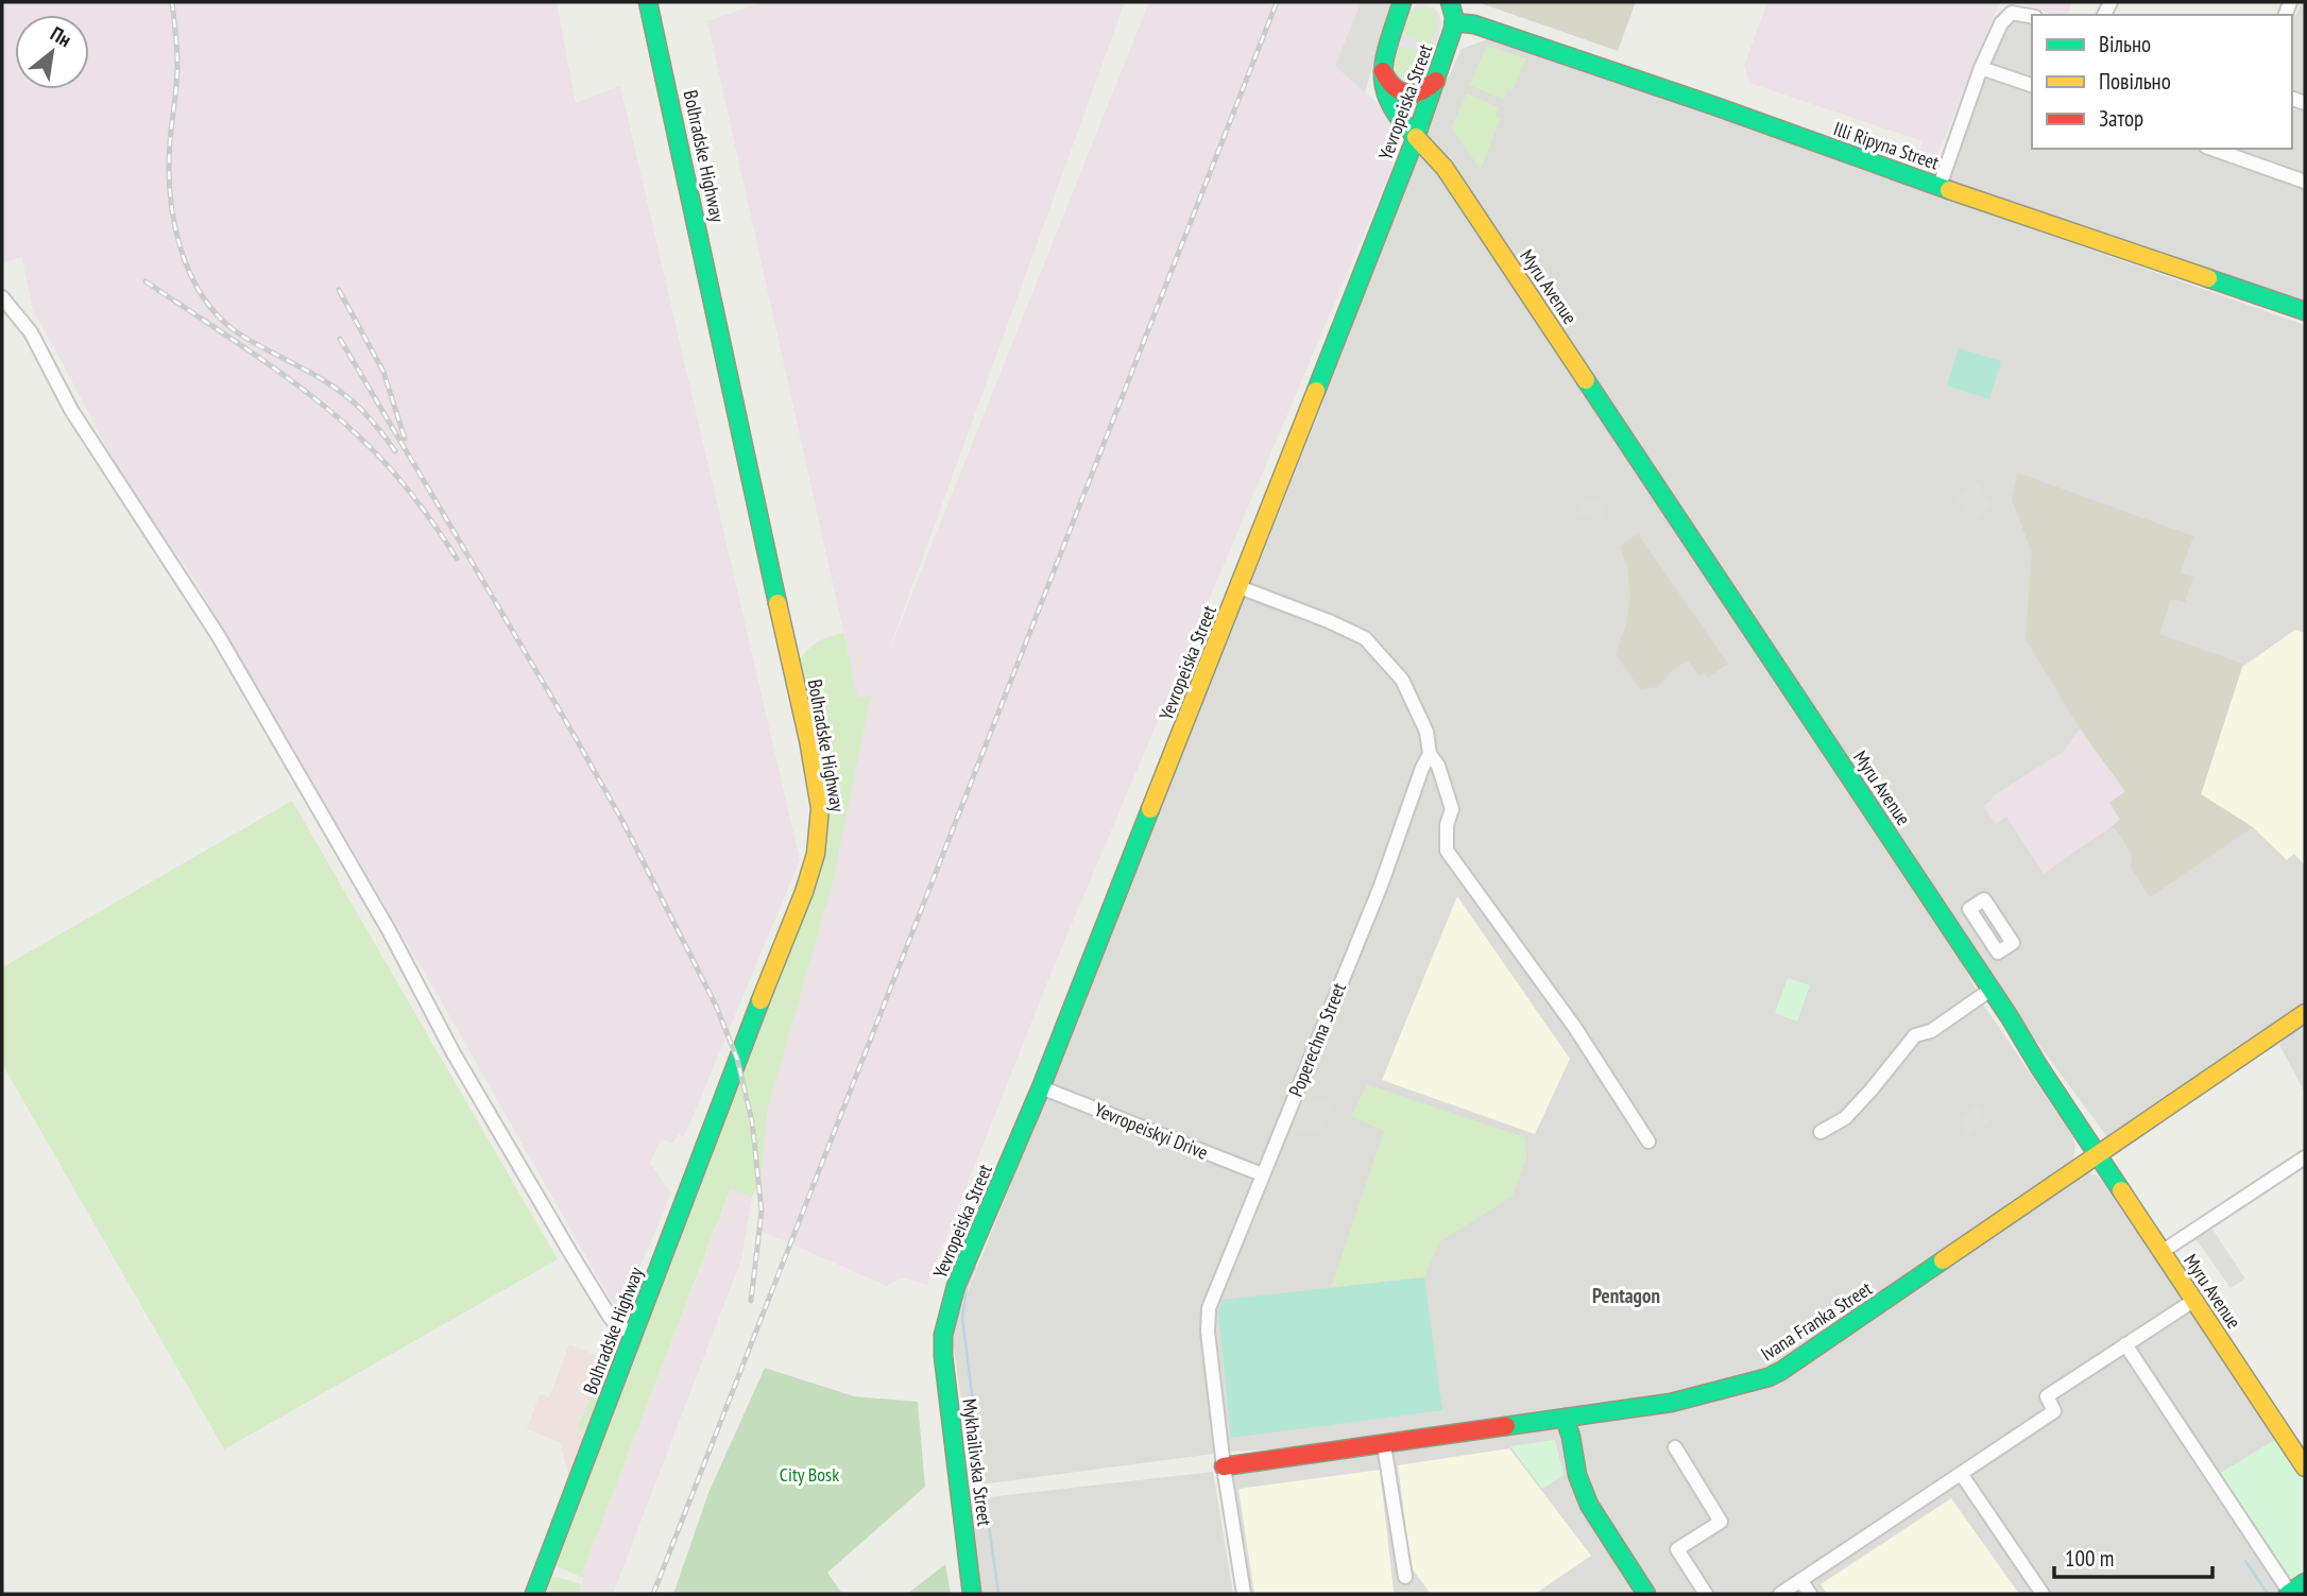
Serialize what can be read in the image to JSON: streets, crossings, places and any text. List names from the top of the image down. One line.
{"streets":{"main road":["Yevropeiska Street","Illi Ripyna Street","Bolhradske Highway","Myru Avenue","Ivana Franka Street","Mykhailivska Street"],"street":["Poperechna Street","Yevropeiskyi Drive"]},"crossings":[["Yevropeiska Street","Illi Ripyna Street"],["Yevropeiska Street","Myru Avenue"],["Yevropeiska Street","Yevropeiskyi Drive"],["Yevropeiska Street","Mykhailivska Street"],["Myru Avenue","Ivana Franka Street"],["Poperechna Street","Yevropeiskyi Drive"],["Poperechna Street","Ivana Franka Street"]],"districts":["Pentagon"],"parks":["City Bosk"],"legend":["Вільно","Повільно","Затор"],"scale_bar":"100 m","north":"top right"}
